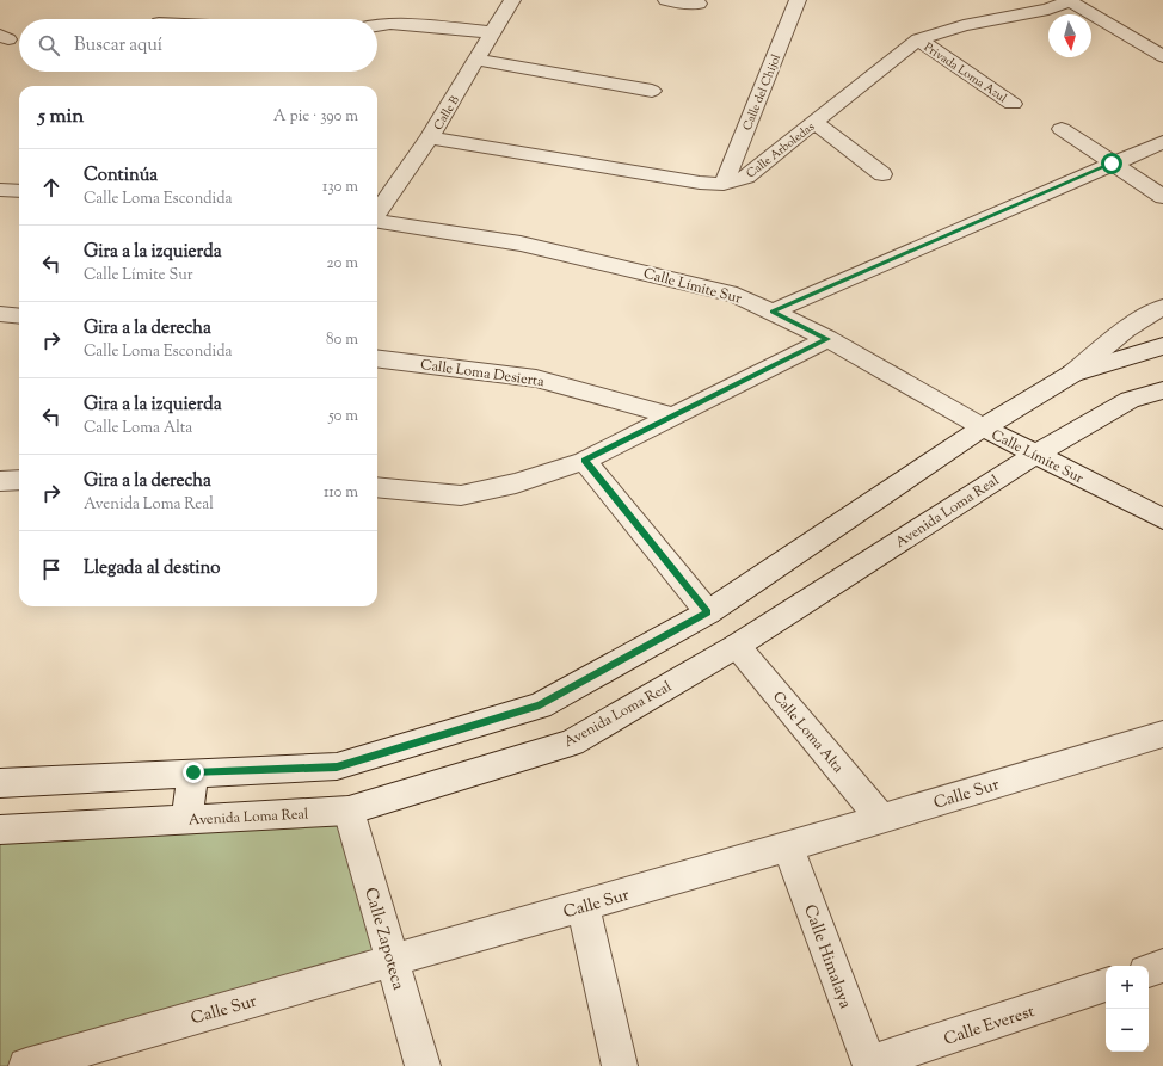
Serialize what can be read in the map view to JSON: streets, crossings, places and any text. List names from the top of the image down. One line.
{"streets":{"street":["Privada Loma Azul","Calle del Chijol","Calle B","Calle Arboledas","Calle Límite Sur","Calle Loma Desierta","Avenida Loma Real","Calle Loma Alta","Calle Sur","Calle Zapoteca","Calle Himalaya","Calle Everest"]},"crossings":[["Privada Loma Azul","Calle Arboledas"],["Calle del Chijol","Calle Arboledas"],["Calle B","Calle Arboledas"],["Calle Límite Sur","Avenida Loma Real"],["Avenida Loma Real","Calle Loma Alta"],["Avenida Loma Real","Calle Zapoteca"],["Calle Loma Alta","Calle Sur"],["Calle Sur","Calle Zapoteca"],["Calle Sur","Calle Himalaya"],["Calle Himalaya","Calle Everest"]],"north":"bottom","page":{"search":"Buscar aquí","heading":["5 min","A pie · 390 m"],"list":[["Continúa","Calle Loma Escondida","130 m"],["Gira a la izquierda","Calle Límite Sur","20 m"],["Gira a la derecha","Calle Loma Escondida","80 m"],["Gira a la izquierda","Calle Loma Alta","50 m"],["Gira a la derecha","Avenida Loma Real","110 m"],"Llegada al destino"],"map_buttons":["+","−"]}}
